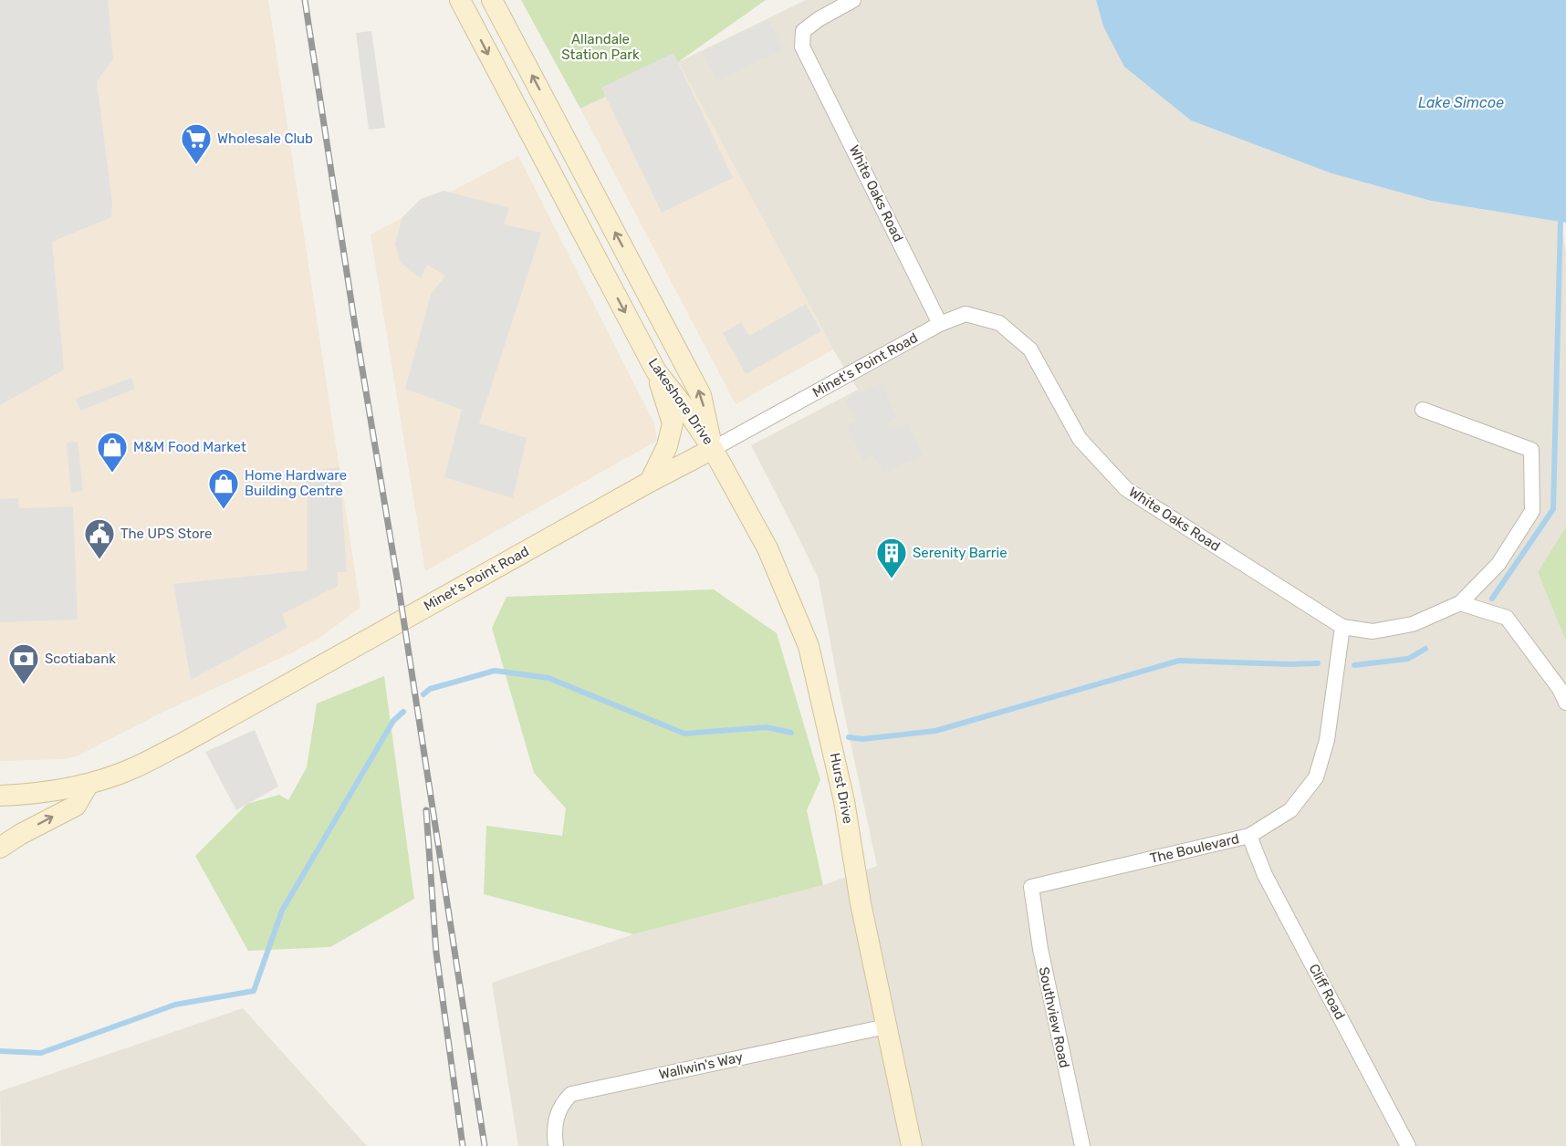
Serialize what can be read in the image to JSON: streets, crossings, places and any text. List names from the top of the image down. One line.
{"streets":{"main road":["Minet's Point Road","Lakeshore Drive","Hurst Drive"],"street":["White Oaks Road","The Boulevard","Cliff Road","Southview Road","Wallwin's Way"]},"crossings":[["White Oaks Road","Minet's Point Road"],["White Oaks Road","The Boulevard"],["Minet's Point Road","Lakeshore Drive"],["Minet's Point Road","Hurst Drive"],["Lakeshore Drive","Hurst Drive"],["Hurst Drive","Wallwin's Way"],["The Boulevard","Cliff Road"],["The Boulevard","Southview Road"]],"water":["Lake Simcoe"],"parks":["Allandale Station Park"],"places":{"supermarket":["Wholesale Club"],"shop":["M&M Food Market","Home Hardware Building Centre"],"public building":["The UPS Store"],"building":["Serenity Barrie"],"bank":["Scotiabank"]}}
